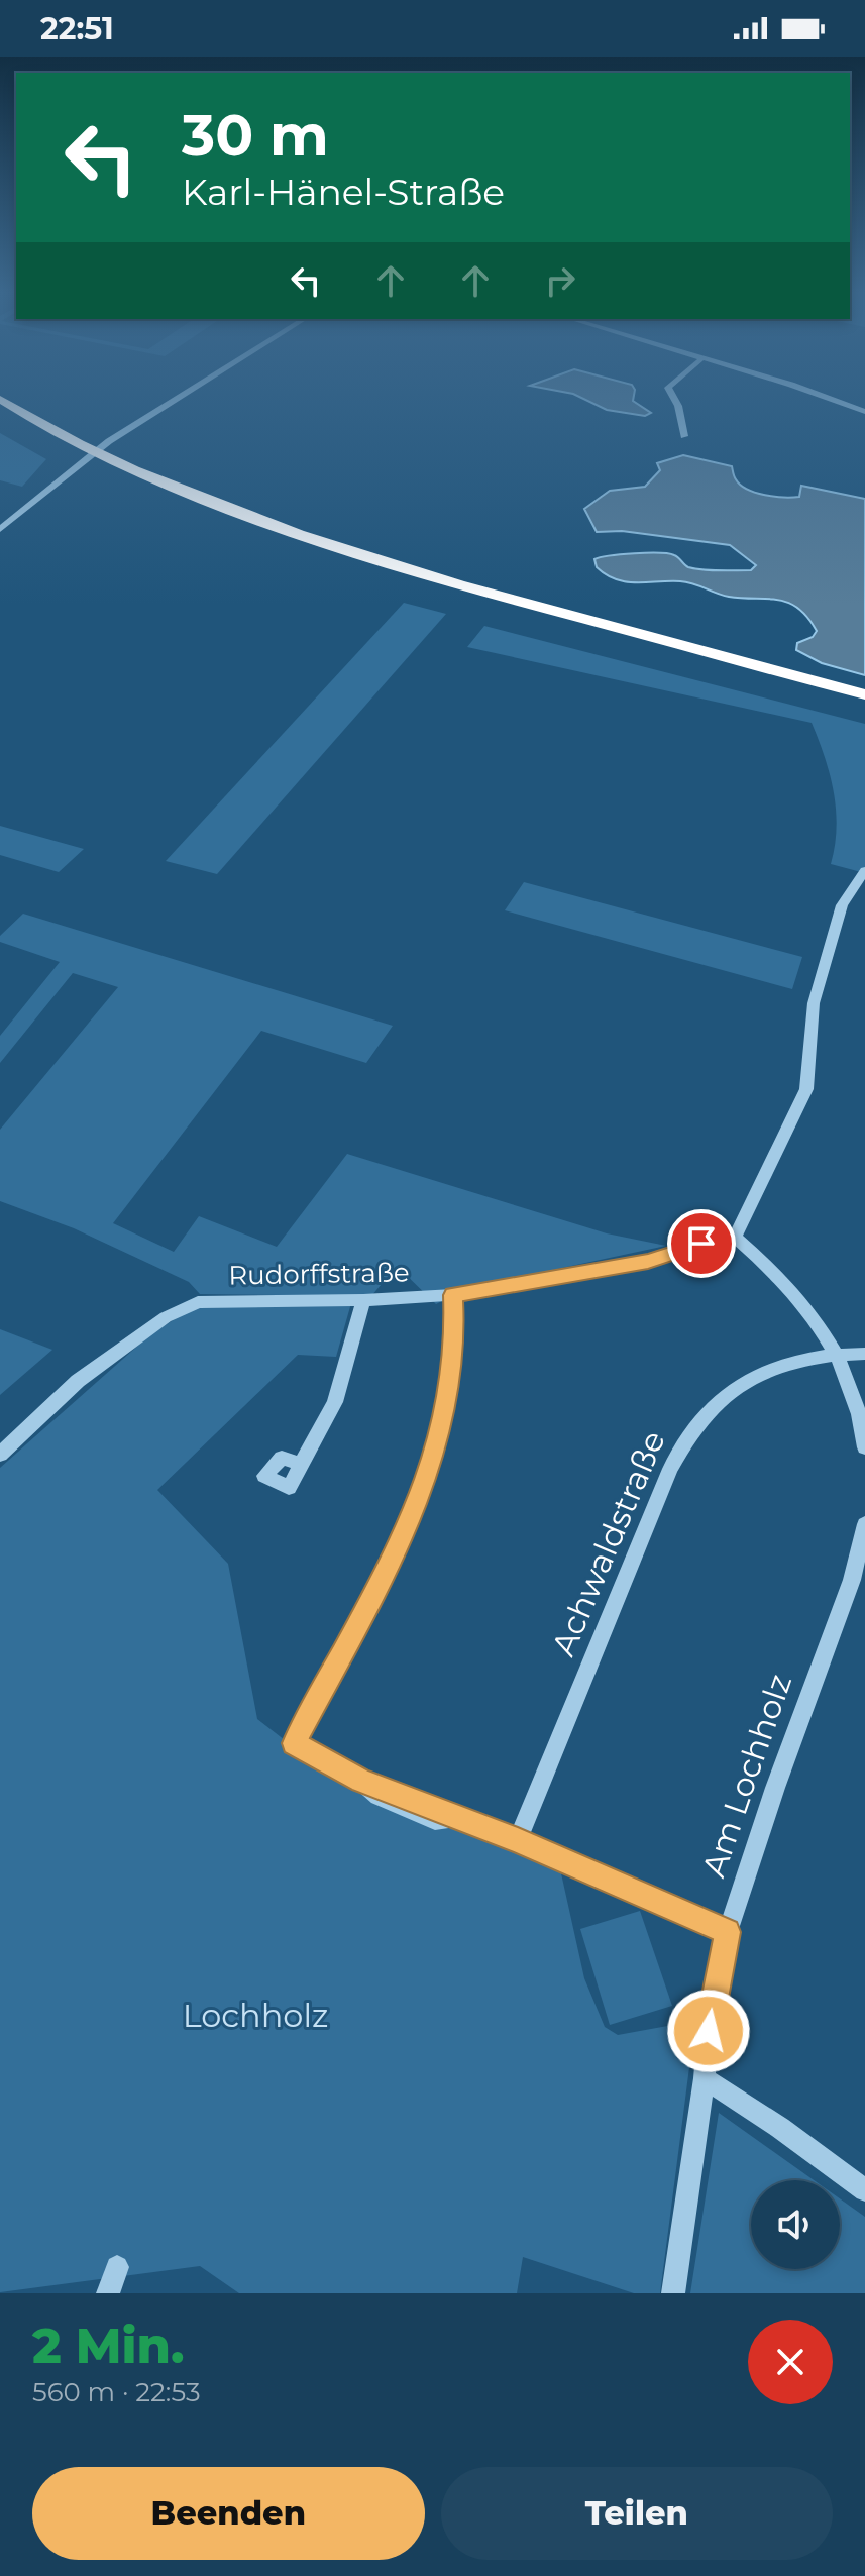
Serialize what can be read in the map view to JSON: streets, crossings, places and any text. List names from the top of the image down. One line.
{"streets":{"street":["Rudorffstraße","Achwaldstraße","Am Lochholz"]},"parks":["Lochholz"],"page":{"status":"22:51","turn":["30 m","Karl-Hänel-Straße"],"heading":["2 Min.","560 m · 22:53"],"buttons":["Beenden","Teilen"]}}
